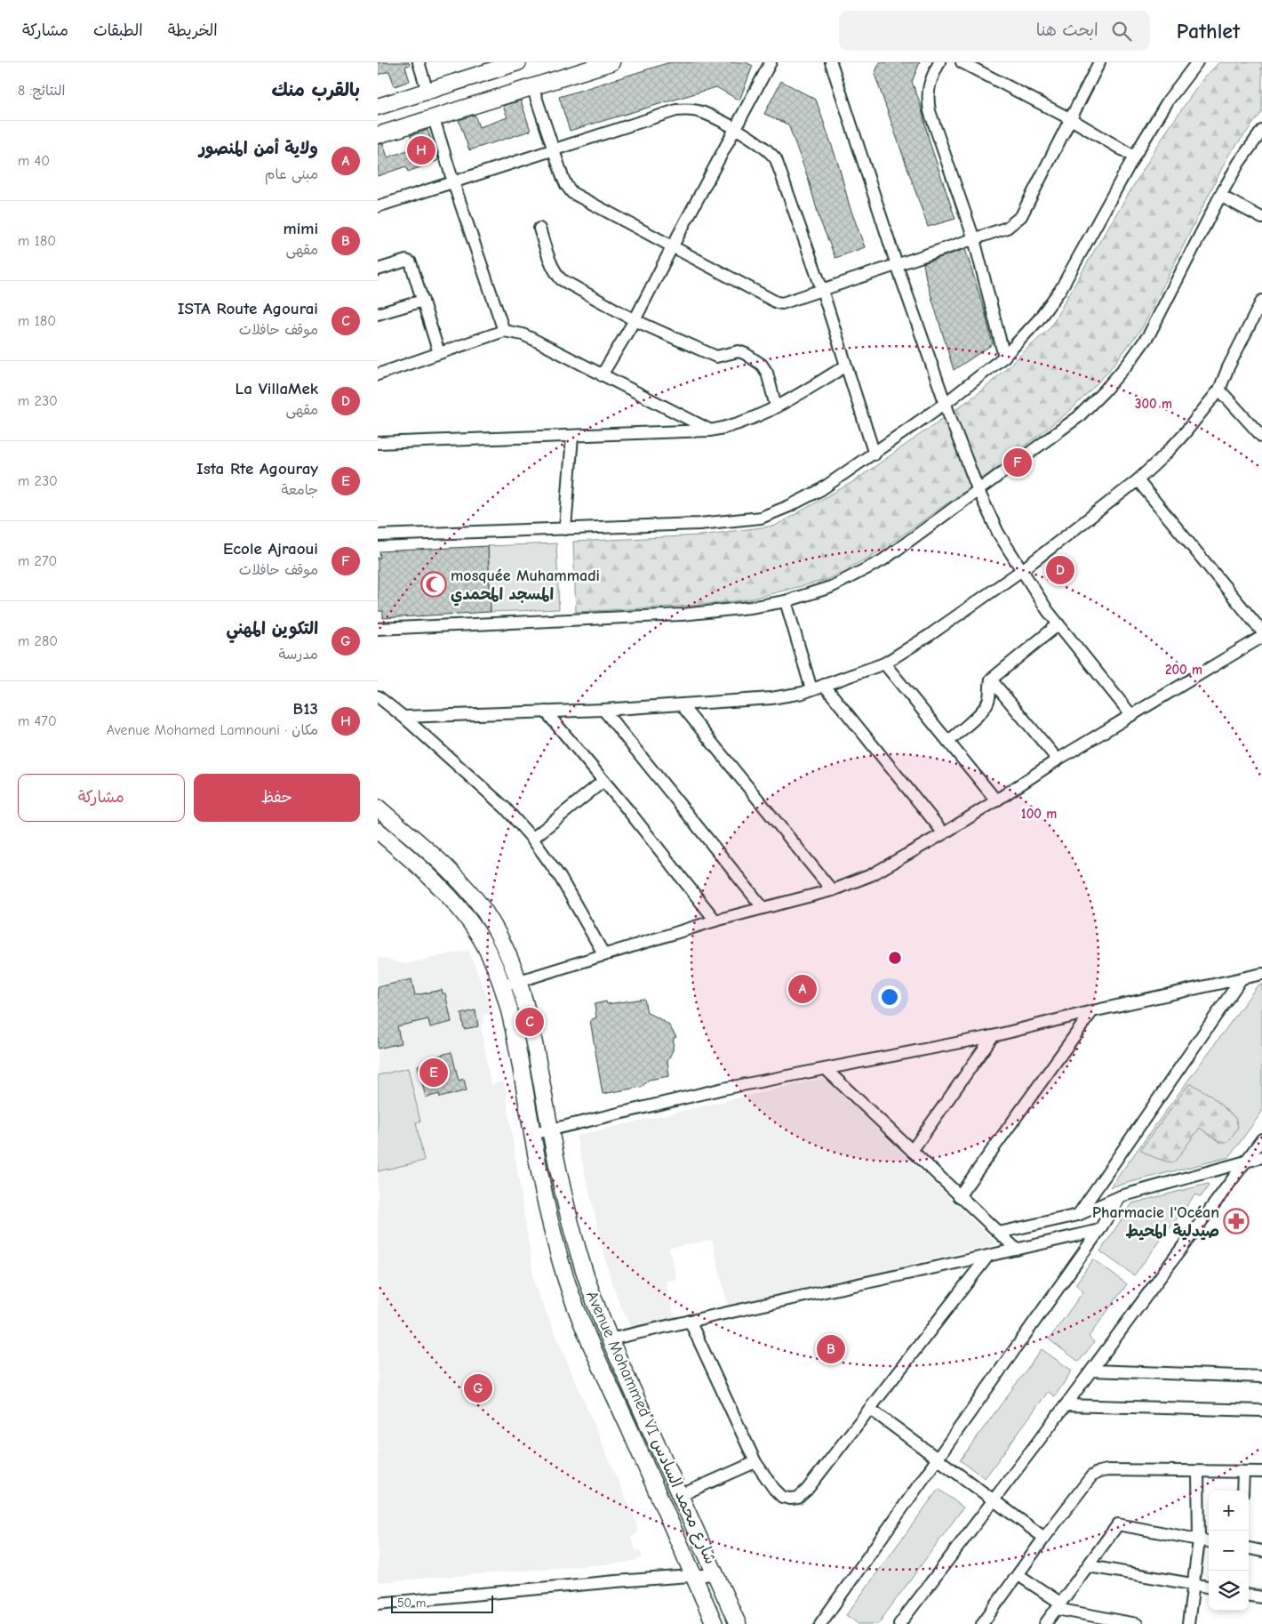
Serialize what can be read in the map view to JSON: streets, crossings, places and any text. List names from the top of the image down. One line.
{"streets":{"main road":["Avenue Mohammed VI شارع محمد السادس"]},"places":{"mosque":["mosquée Muhammadi المسجد المحمدي"],"pharmacy":["Pharmacie l'Océan صيدلية المحيط"]},"scale_bar":"50 m","page":{"header":"Pathlet","search":"ابحث هنا","nav":["الخريطة","الطبقات","مشاركة"],"heading":["بالقرب منك","النتائج: 8"],"list":[{"mark":"A","name":"ولاية أمن المنصور","note":"مبنى عام","value":"40 m"},{"mark":"B","name":"mimi","note":"مقهى","value":"180 m"},{"mark":"C","name":"ISTA Route Agourai","note":"موقف حافلات","value":"180 m"},{"mark":"D","name":"La VillaMek","note":"مقهى","value":"230 m"},{"mark":"E","name":"Ista Rte Agouray","note":"جامعة","value":"230 m"},{"mark":"F","name":"Ecole Ajraoui","note":"موقف حافلات","value":"270 m"},{"mark":"G","name":"التكوين المهني","note":"مدرسة","value":"280 m"},{"mark":"H","name":"B13","note":"مكان · Avenue Mohamed Lamnouni","value":"470 m"}],"pins":["H","F","D","A","C","E","B","G"],"buttons":["حفظ","مشاركة"],"map_buttons":["+","−"],"scale":"50 m"},"rings":["300 m","200 m","100 m"]}
